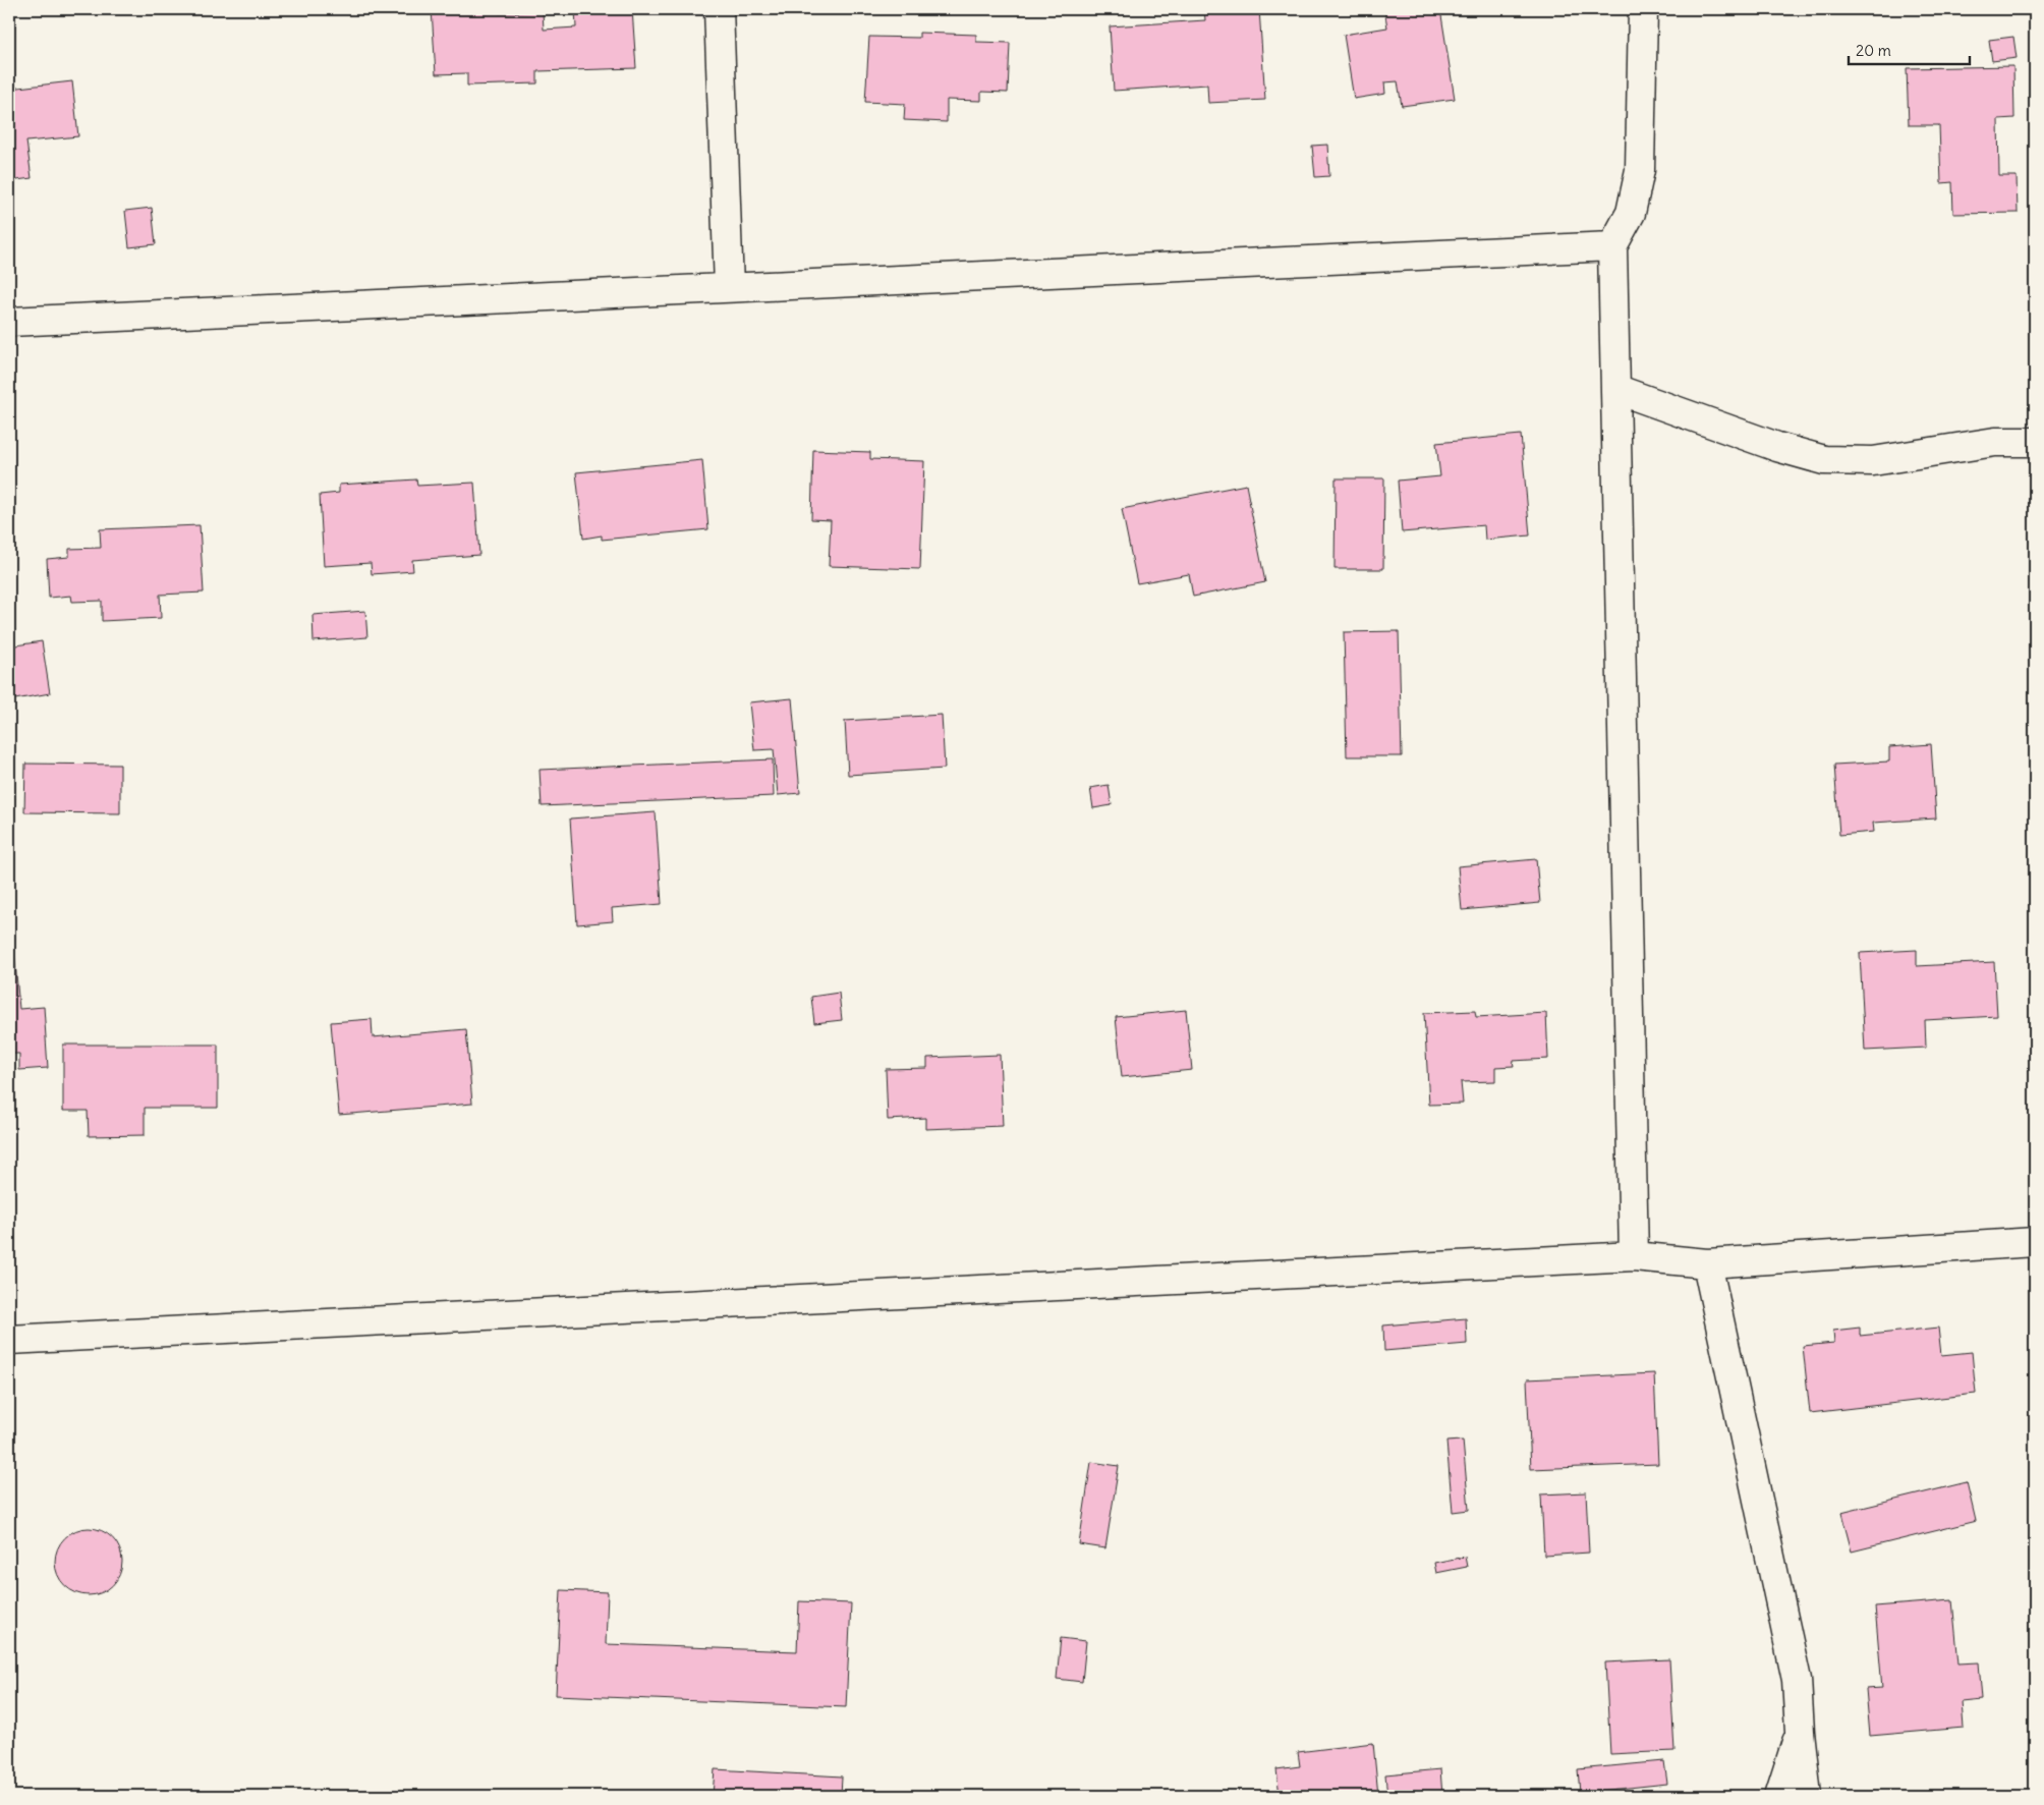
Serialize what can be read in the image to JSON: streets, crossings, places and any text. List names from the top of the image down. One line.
{"scale_bar":"20 m"}
